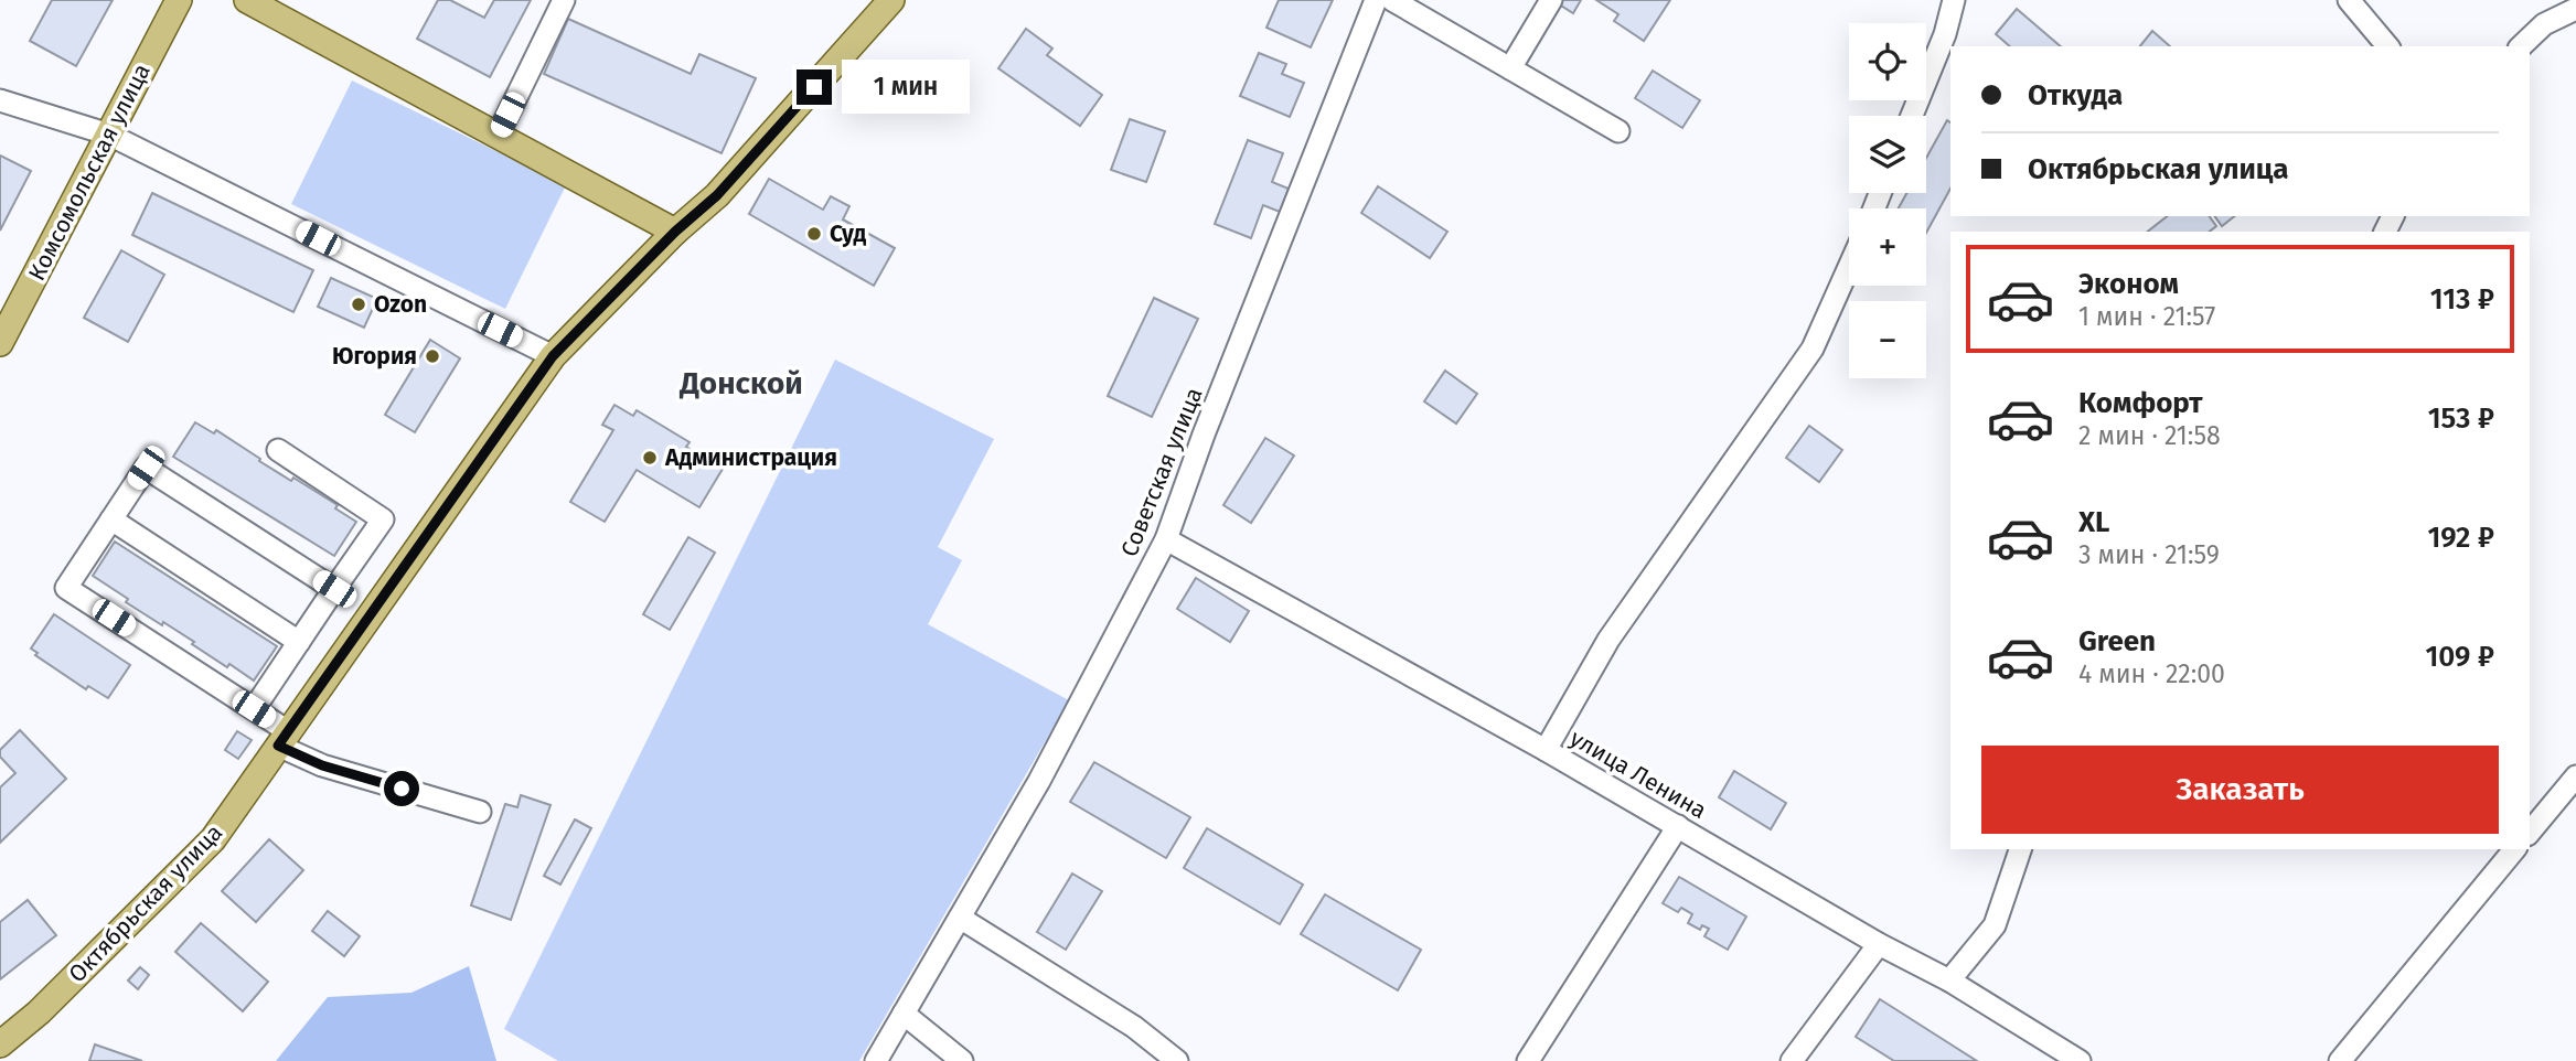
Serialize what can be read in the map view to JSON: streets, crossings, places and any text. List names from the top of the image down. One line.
{"streets":{"main road":["Комсомольская улица","Октябрьская улица"],"street":["Советская улица","улица Ленина"]},"crossings":[["Советская улица","улица Ленина"]],"districts":["Донской"],"places":["Суд","Ozon","Югория","Администрация"],"page":{"map_buttons":["+","−"],"banner":["Откуда","Октябрьская улица"],"bubble":"1 мин","list":[{"name":"Эконом","note":"1 мин · 21:57","value":"113 ₽"},{"name":"Комфорт","note":"2 мин · 21:58","value":"153 ₽"},{"name":"XL","note":"3 мин · 21:59","value":"192 ₽"},{"name":"Green","note":"4 мин · 22:00","value":"109 ₽"}],"buttons":"Заказать"}}
